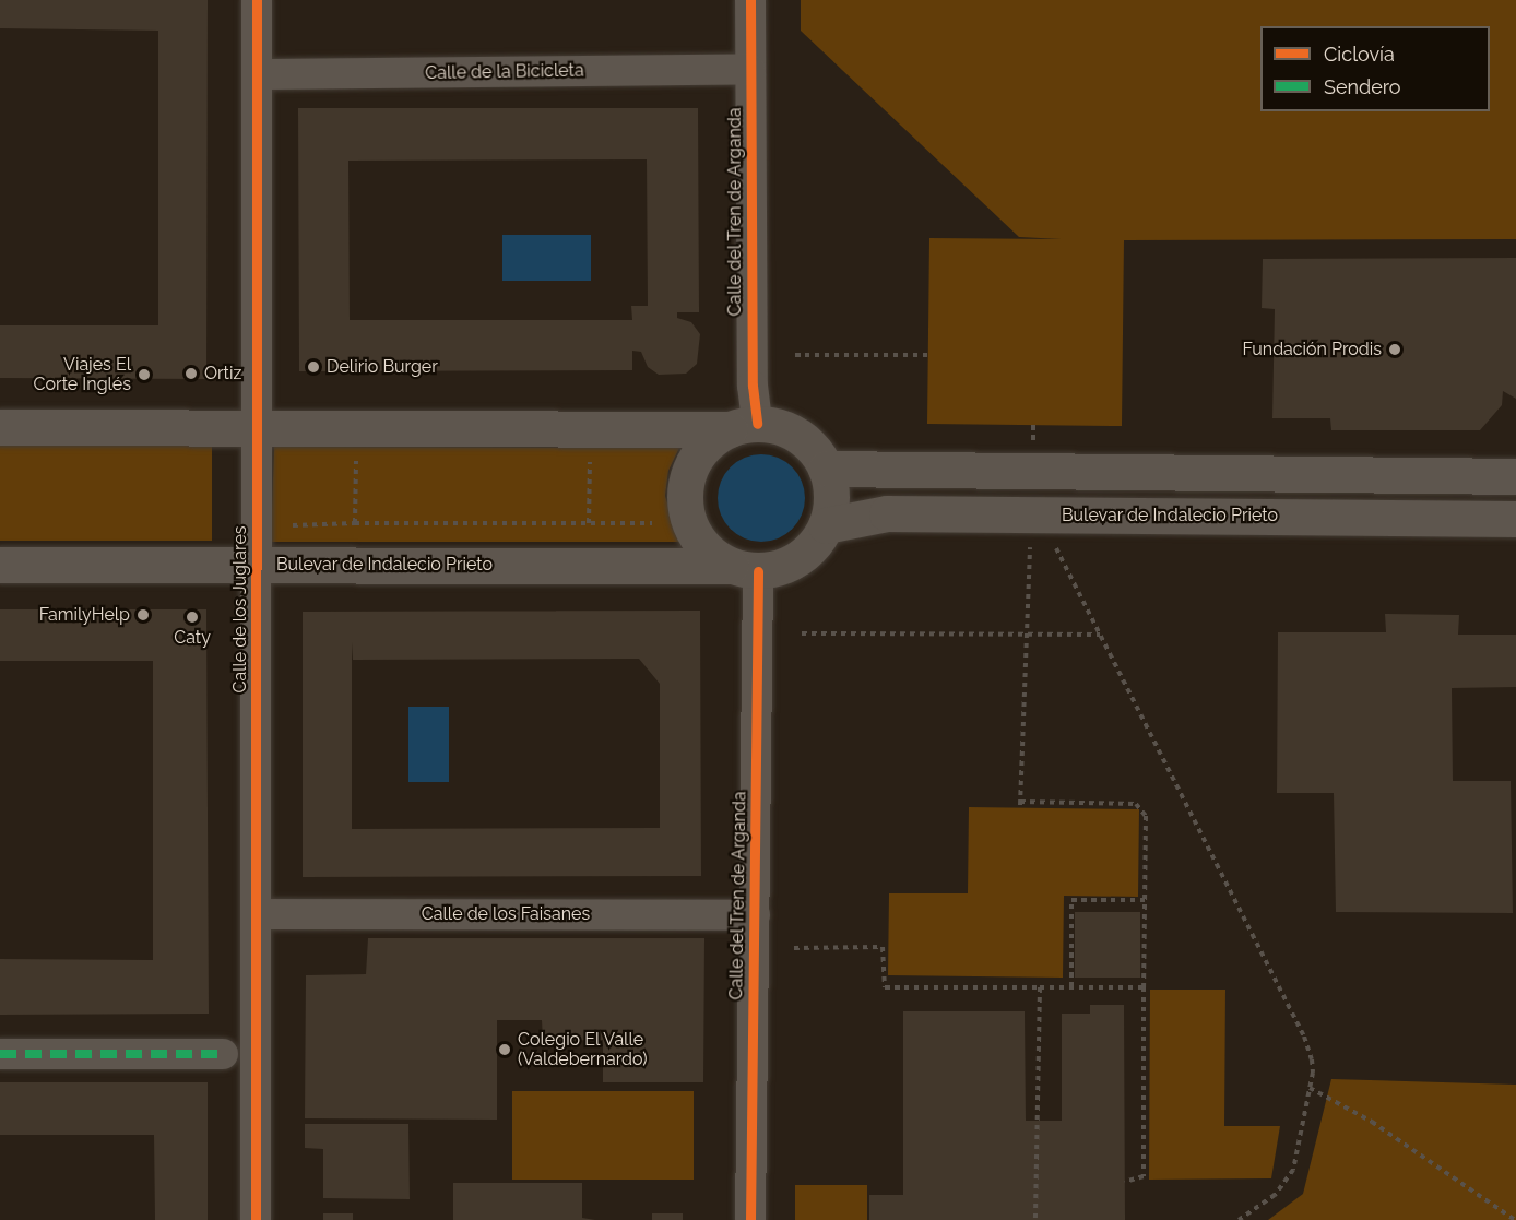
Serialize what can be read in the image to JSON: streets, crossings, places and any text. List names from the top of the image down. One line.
{"streets":{"street":["Calle de la Bicicleta","Calle del Tren de Arganda","Bulevar de Indalecio Prieto","Calle de los Juglares","Calle de los Faisanes"]},"crossings":[["Calle de la Bicicleta","Calle del Tren de Arganda"],["Calle de la Bicicleta","Calle de los Juglares"],["Calle del Tren de Arganda","Bulevar de Indalecio Prieto"],["Calle del Tren de Arganda","Calle de los Faisanes"],["Bulevar de Indalecio Prieto","Calle de los Juglares"],["Calle de los Juglares","Calle de los Faisanes"]],"places":["Fundación Prodis","Delirio Burger","Ortiz","Viajes El Corte Inglés","FamilyHelp","Caty","Colegio El Valle (Valdebernardo)"],"legend":["Ciclovía","Sendero"]}
